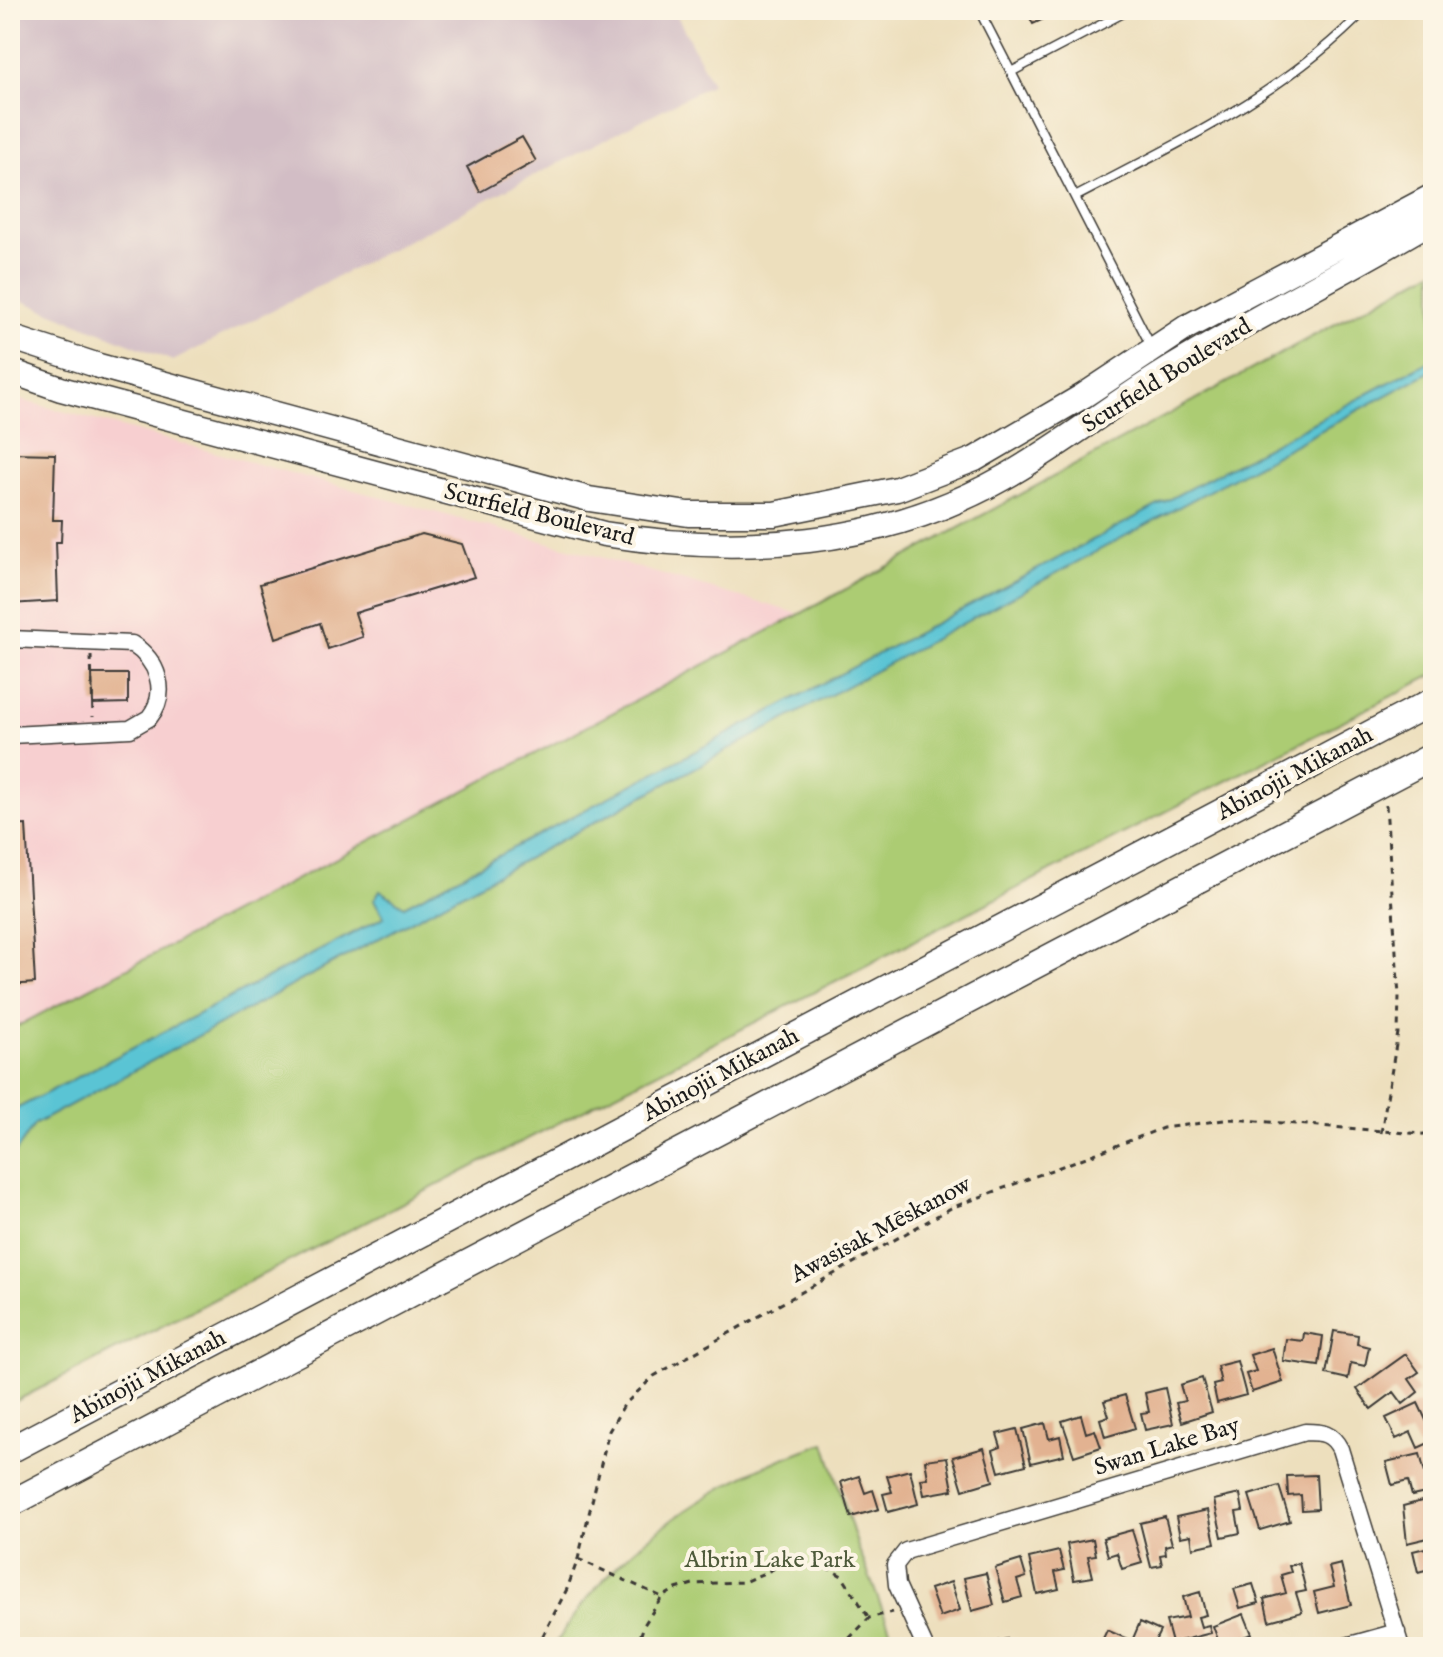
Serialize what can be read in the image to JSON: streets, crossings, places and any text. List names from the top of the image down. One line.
{"streets":{"main road":["Abinojii Mikanah"],"street":["Scurfield Boulevard","Swan Lake Bay"],"path":["Awasisak Mēskanow"]},"parks":["Albrin Lake Park"]}
